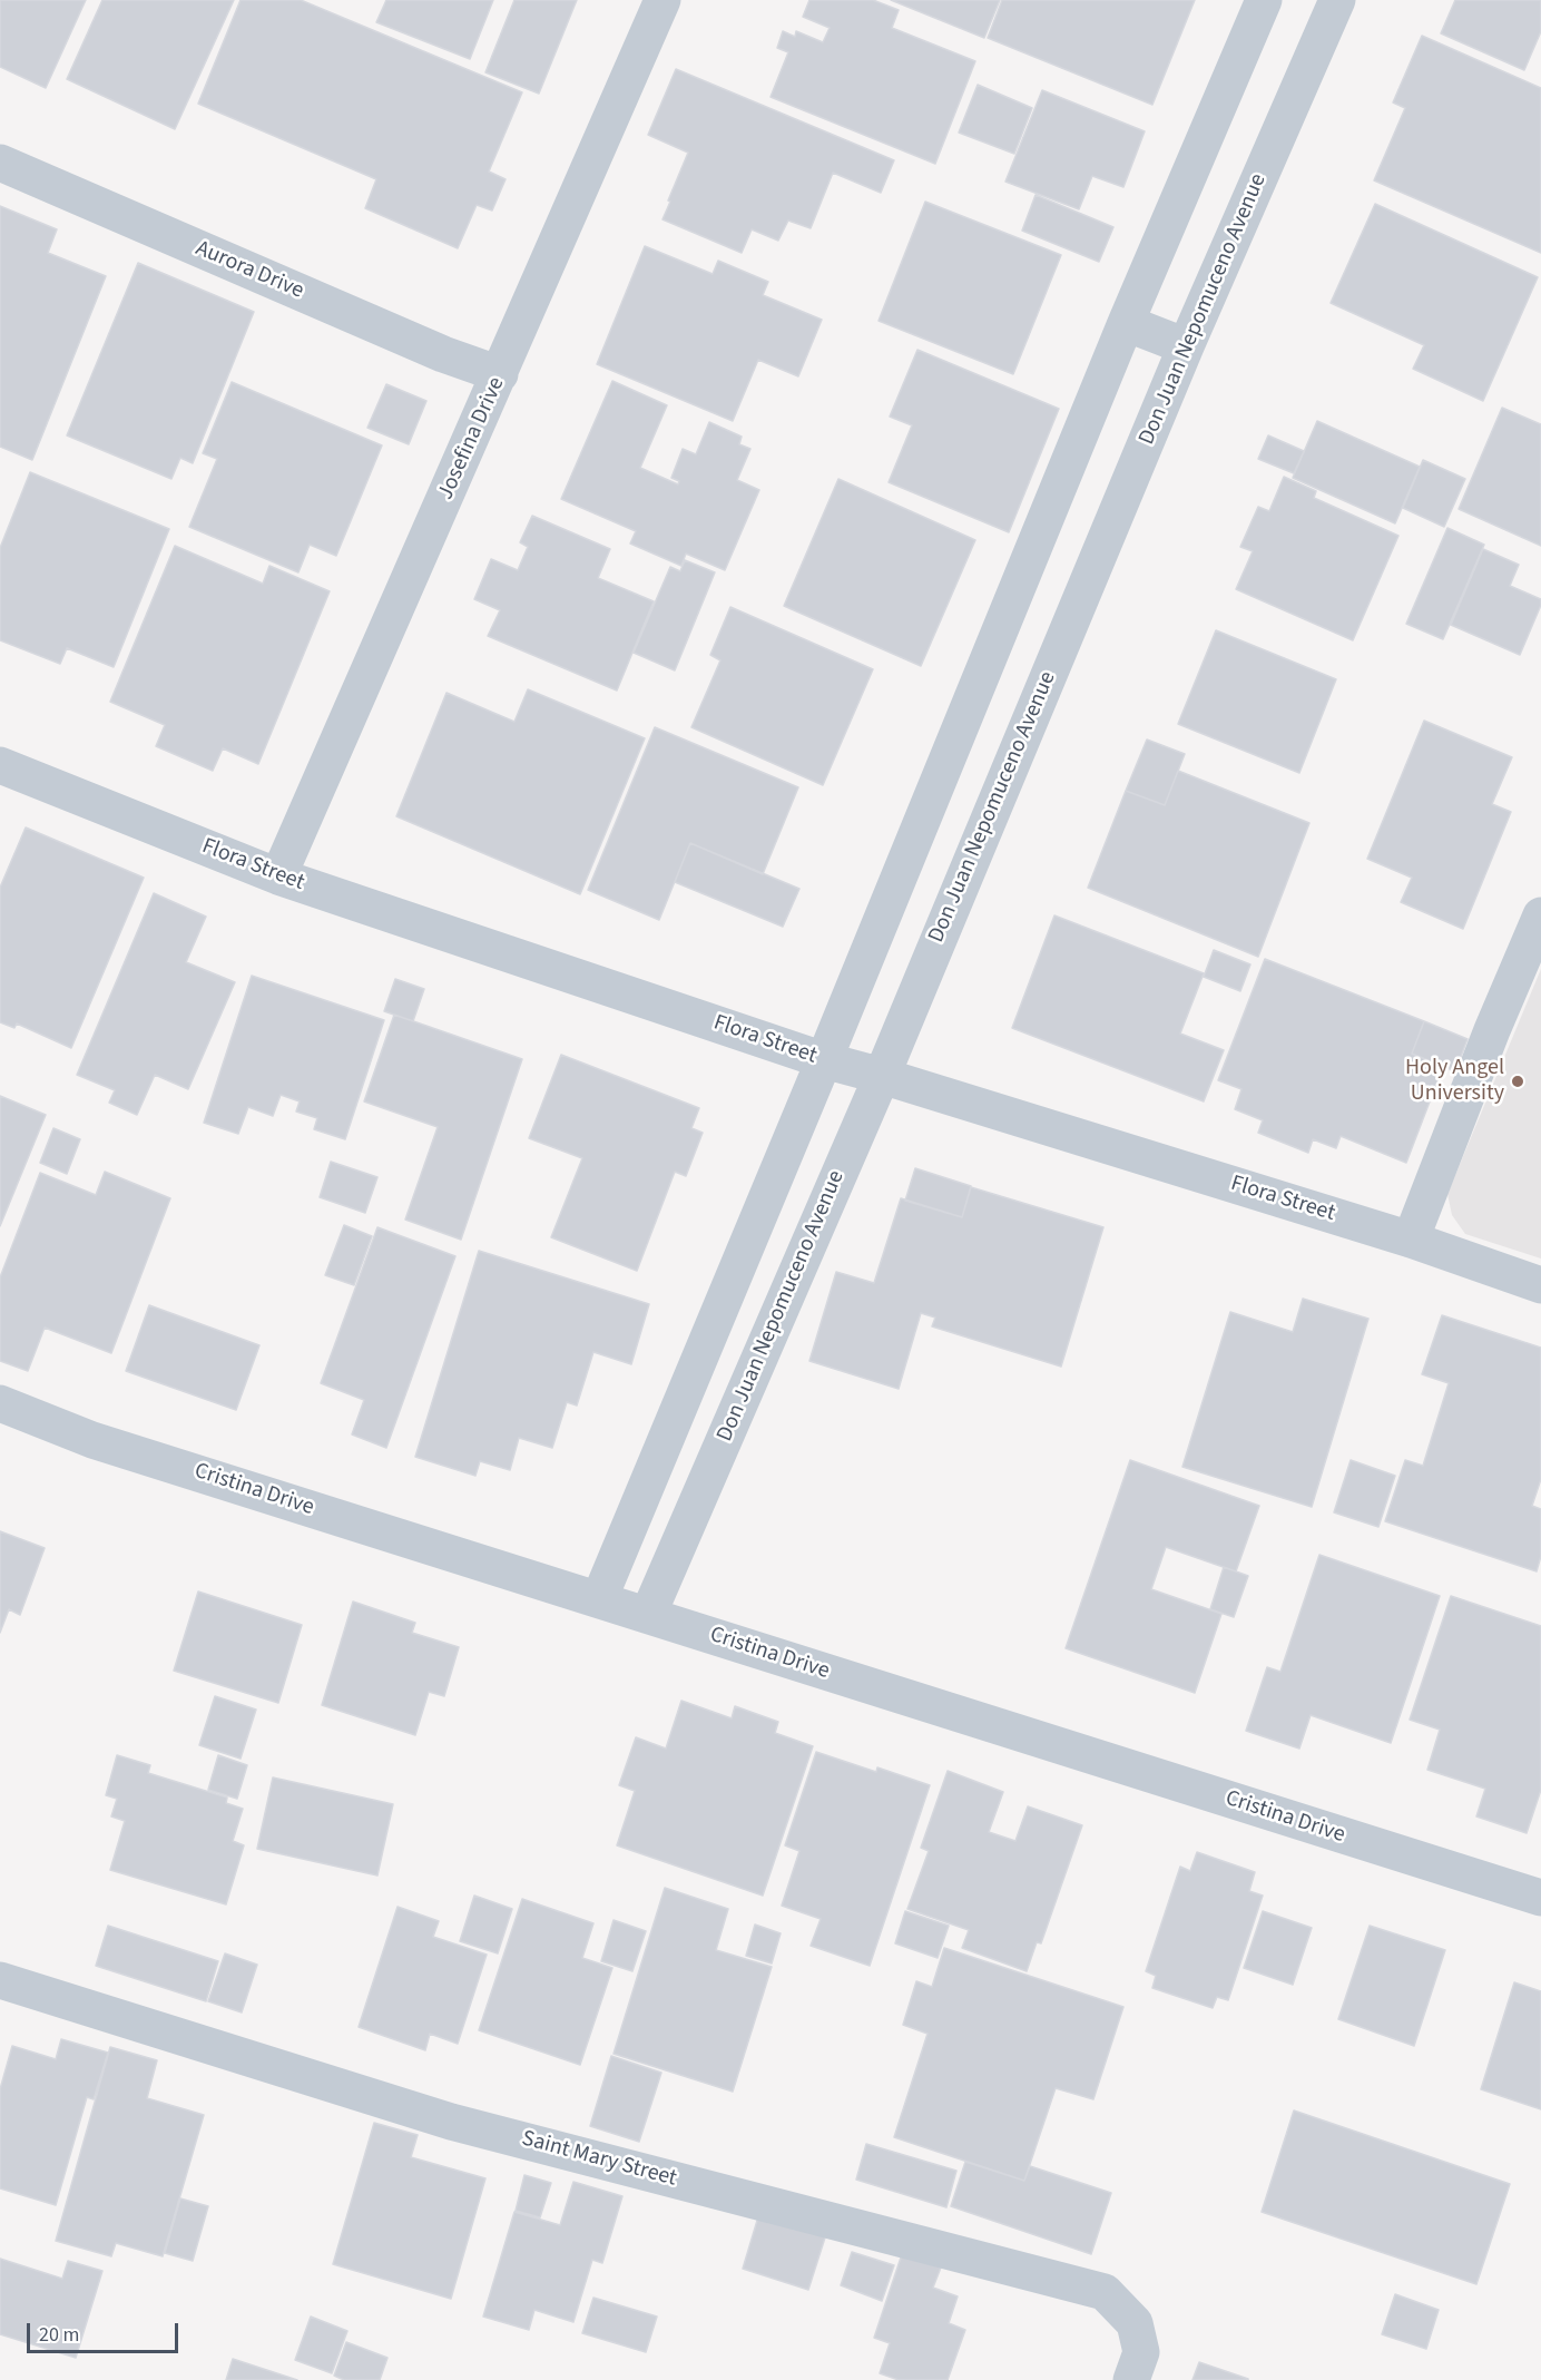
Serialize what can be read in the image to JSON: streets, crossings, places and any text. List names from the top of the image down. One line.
{"streets":{"street":["Aurora Drive","Don Juan Nepomuceno Avenue","Josefina Drive","Flora Street","Cristina Drive","Saint Mary Street"]},"crossings":[["Aurora Drive","Josefina Drive"],["Don Juan Nepomuceno Avenue","Flora Street"],["Don Juan Nepomuceno Avenue","Cristina Drive"],["Josefina Drive","Flora Street"]],"places":["Holy Angel University"],"scale_bar":"20 m"}
